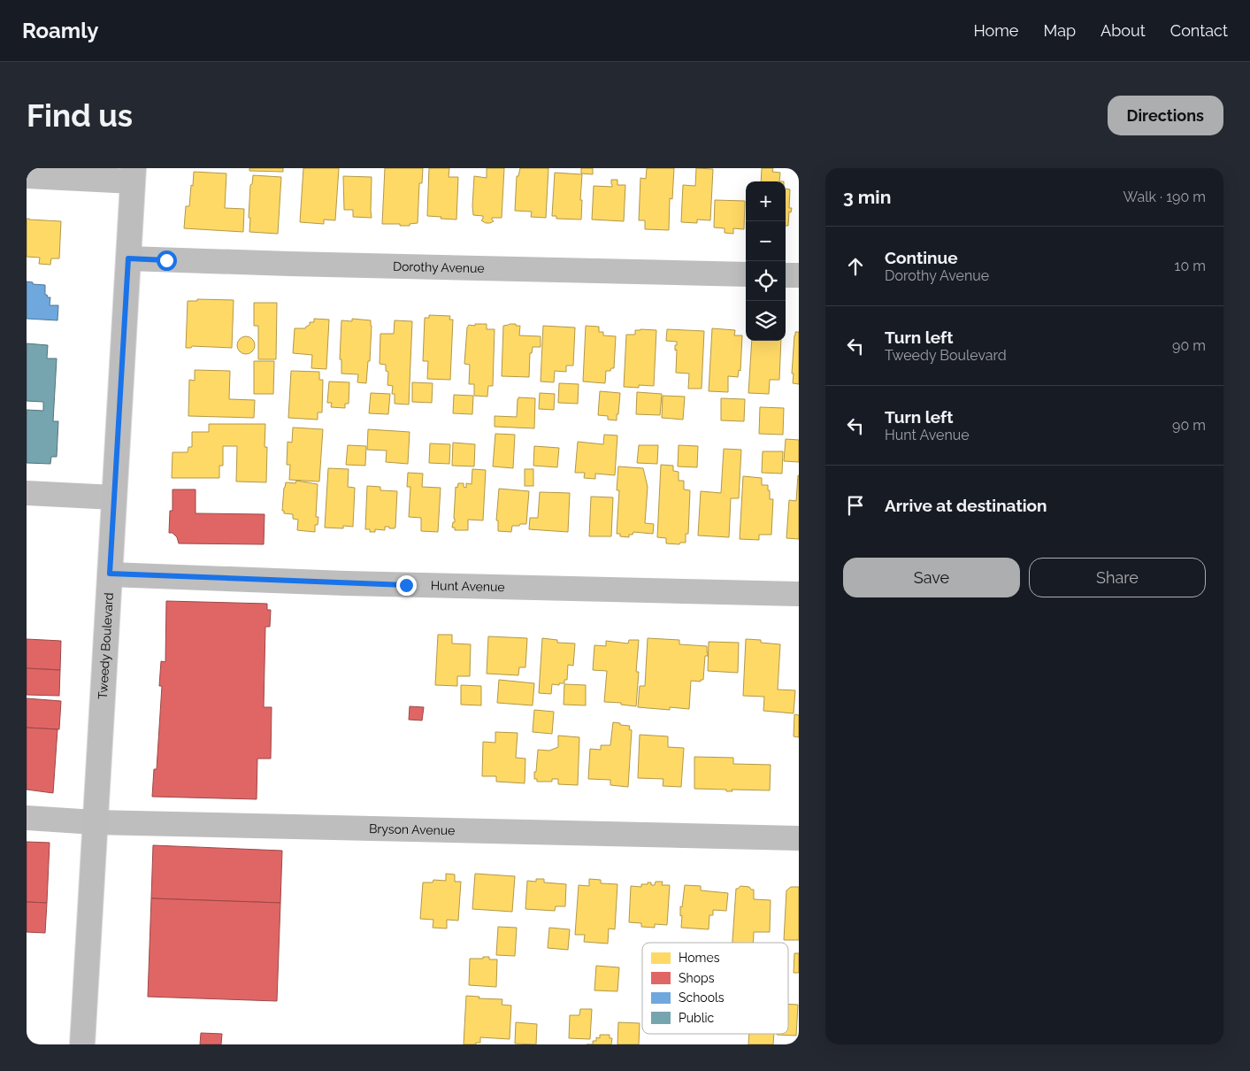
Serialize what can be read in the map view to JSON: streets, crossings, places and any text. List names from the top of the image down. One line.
{"streets":{"main road":["Tweedy Boulevard"],"street":["Dorothy Avenue","Hunt Avenue","Bryson Avenue"]},"crossings":[["Dorothy Avenue","Tweedy Boulevard"],["Hunt Avenue","Tweedy Boulevard"],["Tweedy Boulevard","Bryson Avenue"]],"legend":["Homes","Shops","Schools","Public"],"page":{"header":"Roamly","nav":["Home","Map","About","Contact"],"buttons":["Directions",["Save","Share"]],"title":"Find us","heading":["3 min","Walk · 190 m"],"map_buttons":["+","−"],"list":[["Continue","Dorothy Avenue","10 m"],["Turn left","Tweedy Boulevard","90 m"],["Turn left","Hunt Avenue","90 m"],"Arrive at destination"]}}
